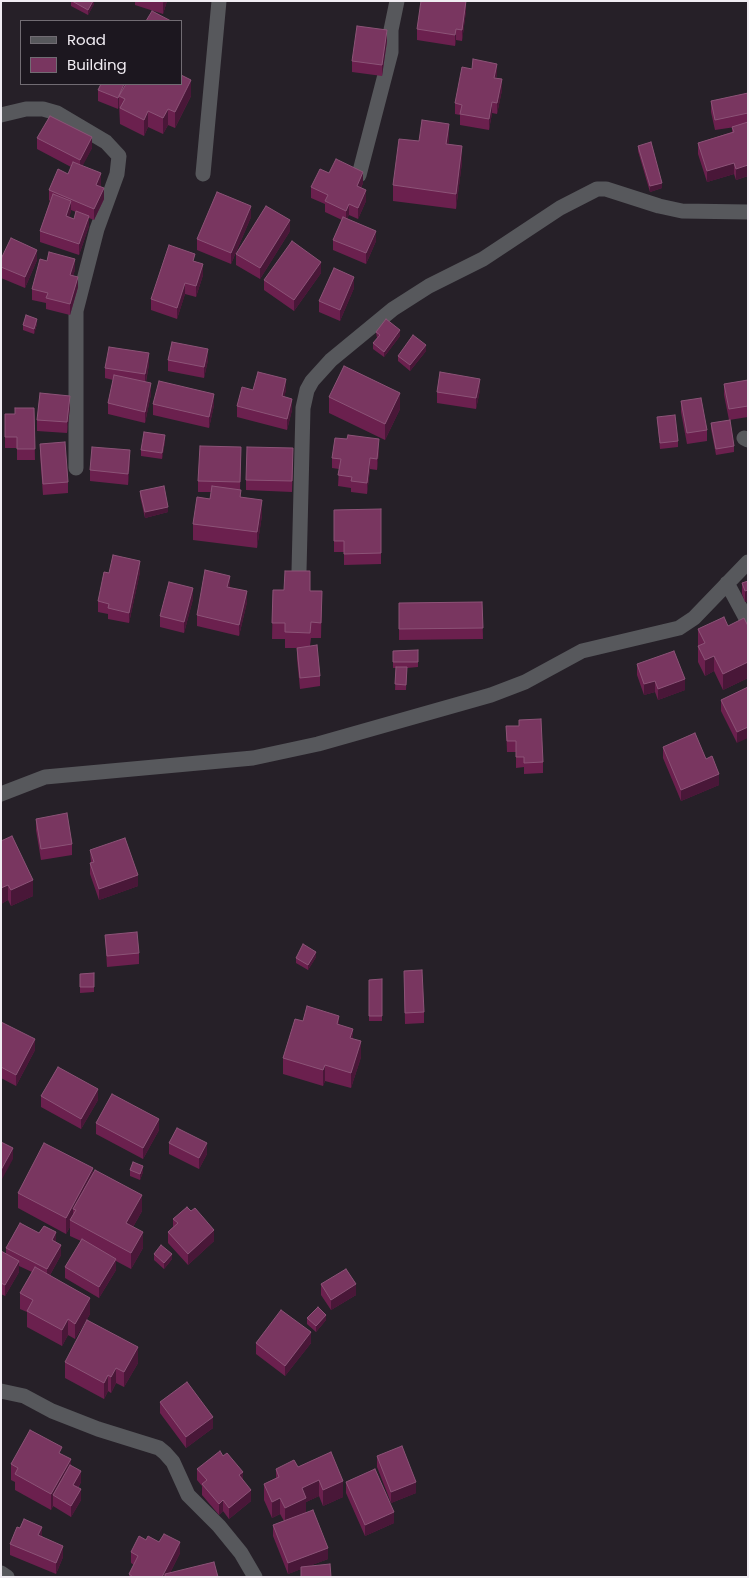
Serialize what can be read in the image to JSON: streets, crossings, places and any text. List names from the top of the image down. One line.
{"legend":["Road","Building"]}
